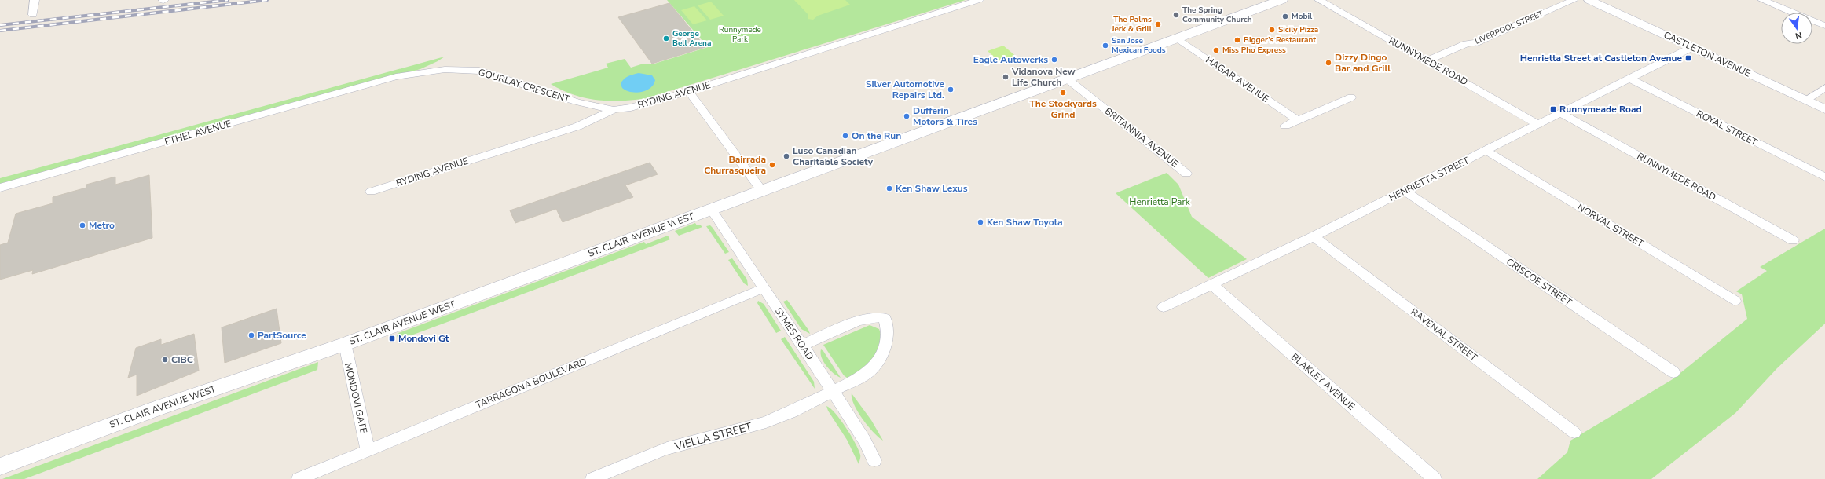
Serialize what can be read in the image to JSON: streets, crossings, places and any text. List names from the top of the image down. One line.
{"streets":{"main road":["ST. CLAIR AVENUE WEST"],"street":["LIVERPOOL STREET","CASTLETON AVENUE","RUNNYMEDE ROAD","HAGAR AVENUE","GOURLAY CRESCENT","RYDING AVENUE","ROYAL STREET","ETHEL AVENUE","BRITANNIA AVENUE","HENRIETTA STREET","NORVAL STREET","CRISCOE STREET","SYMES ROAD","RAVENAL STREET","BLAKLEY AVENUE","TARRAGONA BOULEVARD","MONDOVI GATE","VIELLA STREET"]},"crossings":[["LIVERPOOL STREET","RUNNYMEDE ROAD"],["CASTLETON AVENUE","HENRIETTA STREET"],["RUNNYMEDE ROAD","HENRIETTA STREET"],["HAGAR AVENUE","ST. CLAIR AVENUE WEST"],["GOURLAY CRESCENT","RYDING AVENUE"],["GOURLAY CRESCENT","ETHEL AVENUE"],["ROYAL STREET","HENRIETTA STREET"],["BRITANNIA AVENUE","ST. CLAIR AVENUE WEST"],["HENRIETTA STREET","NORVAL STREET"],["HENRIETTA STREET","CRISCOE STREET"],["HENRIETTA STREET","RAVENAL STREET"],["HENRIETTA STREET","BLAKLEY AVENUE"],["ST. CLAIR AVENUE WEST","SYMES ROAD"],["ST. CLAIR AVENUE WEST","MONDOVI GATE"],["SYMES ROAD","TARRAGONA BOULEVARD"],["SYMES ROAD","VIELLA STREET"],["TARRAGONA BOULEVARD","MONDOVI GATE"]],"parks":["Runnymede Park","Henrietta Park"],"places":{"other":["The Spring Community Church","Mobil","The Palms Jerk & Grill","Sicily Pizza","George Bell Arena","Bigger’s Restaurant","San Jose Mexican Foods","Miss Pho Express","Eagle Autowerks","Dizzy Dingo Bar and Grill","Vidanova New Life Church","Silver Automotive Repairs Ltd.","The Stockyards Grind","Dufferin Motors & Tires","On the Run","Luso Canadian Charitable Society","Bairrada Churrasqueira","Ken Shaw Lexus","Ken Shaw Toyota","Metro","PartSource","CIBC"],"transit":["Henrietta Street at Castleton Avenue","Runnymeade Road","Mondovi Gt"]},"north":"bottom"}
